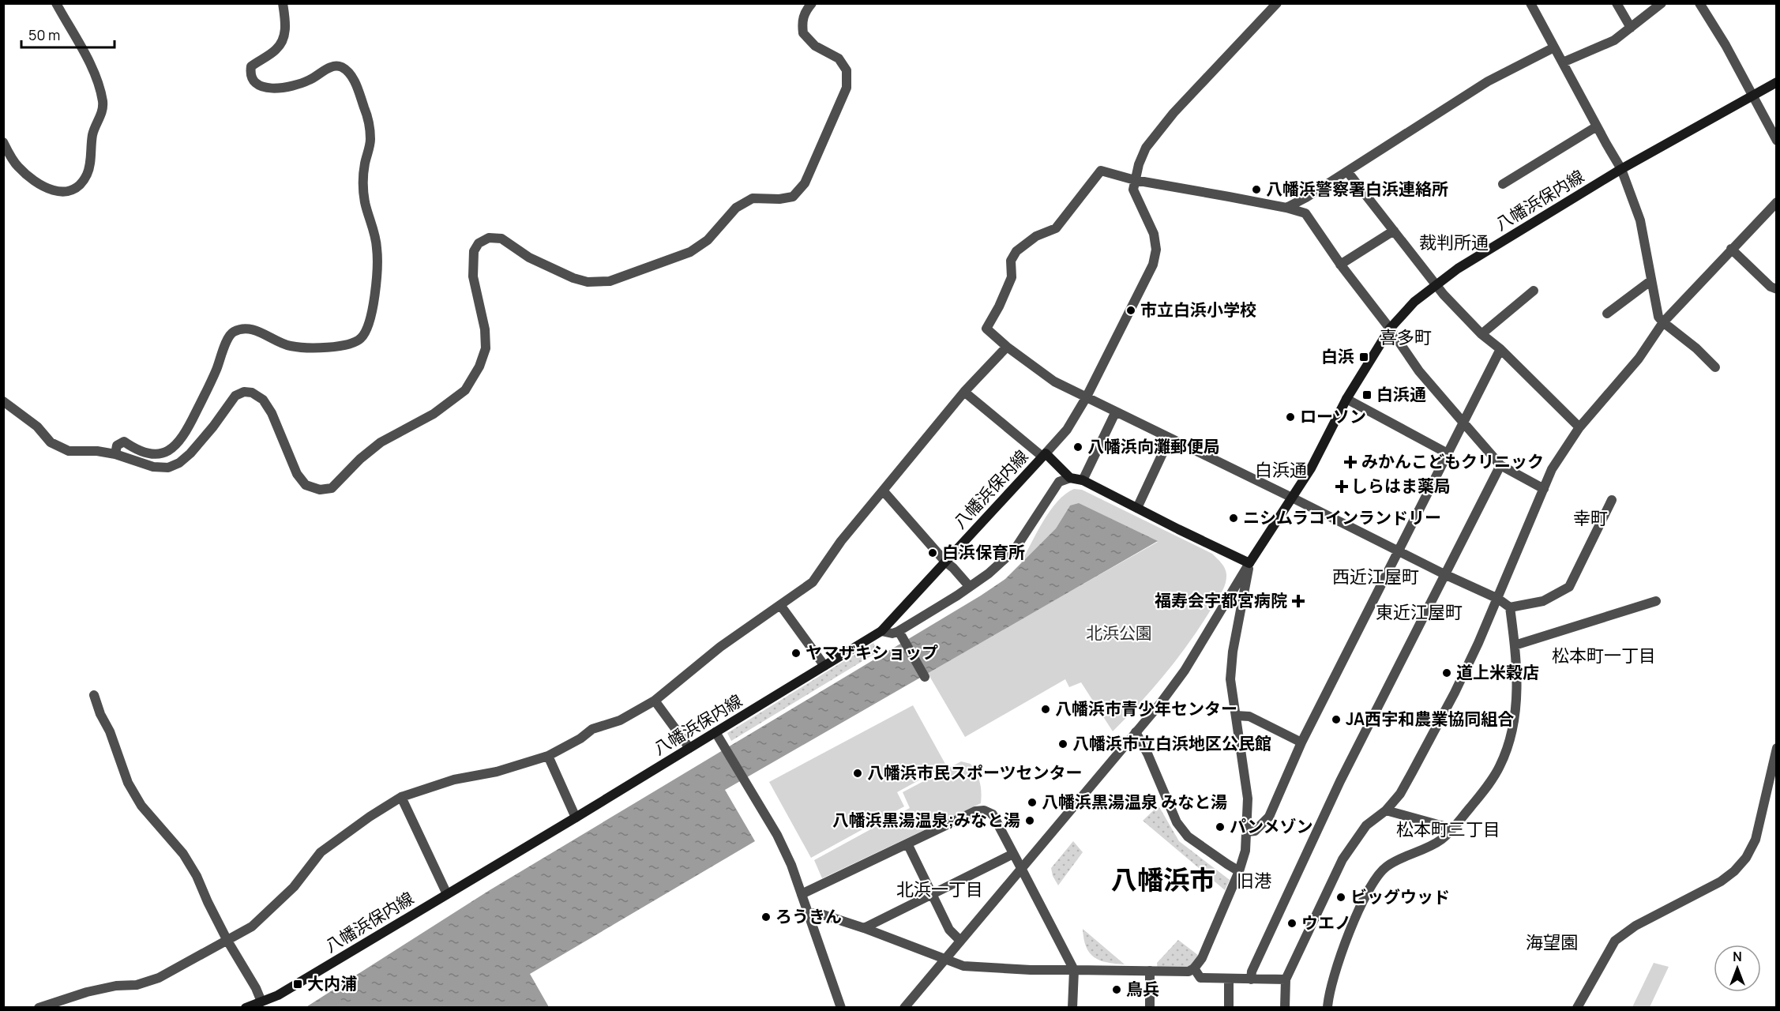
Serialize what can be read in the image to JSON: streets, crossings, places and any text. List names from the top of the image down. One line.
{"streets":{"main road":["八幡浜保内線"]},"districts":["裁判所通","喜多町","白浜通","幸町","西近江屋町","東近江屋町","松本町一丁目","松本町三丁目","八幡浜市","旧港","北浜一丁目","海望園"],"parks":["北浜公園"],"places":{"other":["八幡浜警察署白浜連絡所","市立白浜小学校","ローソン","八幡浜向灘郵便局","ニシムラコインランドリー","白浜保育所","ヤマザキショップ","道上米穀店","八幡浜市青少年センター","JA西宇和農業協同組合","八幡浜市立白浜地区公民館","八幡浜市民スポーツセンター","八幡浜黒湯温泉 みなと湯","八幡浜黒湯温泉;みなと湯","パンメゾン","ビッグウッド","ろうきん","ウエノ","鳥兵"],"transit":["白浜","白浜通","大内浦"],"health":["みかんこどもクリニック","しらはま薬局","福寿会宇都宮病院"]},"scale_bar":"50 m","north":"top"}
